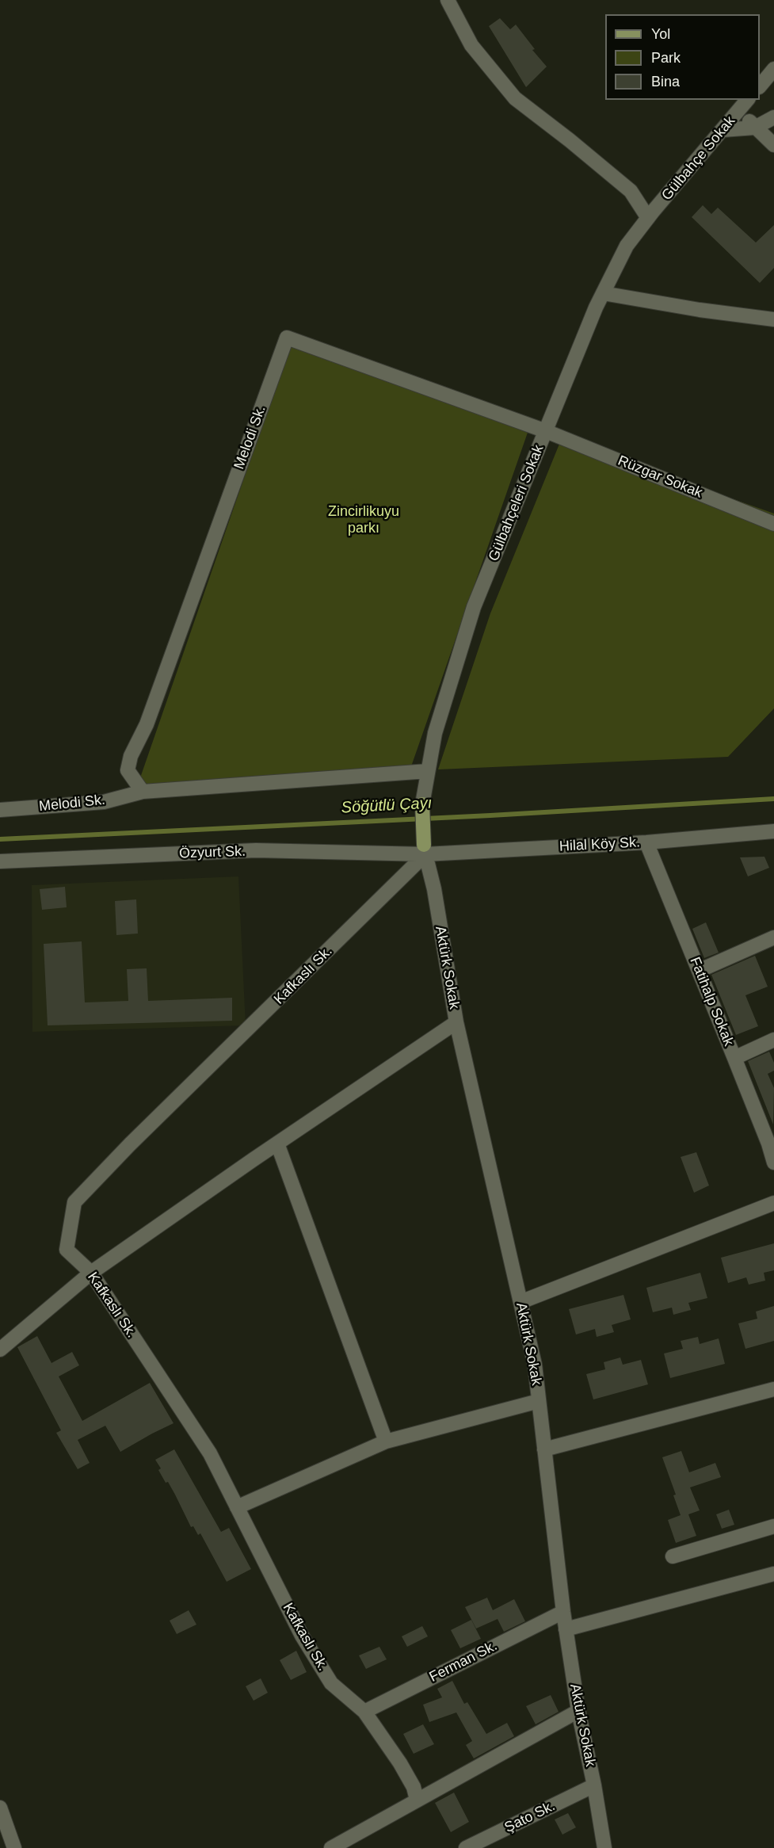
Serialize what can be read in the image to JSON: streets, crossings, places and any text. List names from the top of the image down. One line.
{"streets":{"street":["Gülbahçe Sokak","Melodi Sk.","Rüzgar Sokak","Gülbahçeleri Sokak","Hilal Köy Sk.","Özyurt Sk.","Aktürk Sokak","Kafkaslı Sk.","Fatihalp Sokak","Ferman Sk.","Şato Sk."]},"crossings":[["Gülbahçe Sokak","Gülbahçeleri Sokak"],["Melodi Sk.","Rüzgar Sokak"],["Melodi Sk.","Gülbahçeleri Sokak"],["Rüzgar Sokak","Gülbahçeleri Sokak"],["Hilal Köy Sk.","Özyurt Sk."],["Hilal Köy Sk.","Aktürk Sokak"],["Hilal Köy Sk.","Kafkaslı Sk."],["Hilal Köy Sk.","Fatihalp Sokak"],["Özyurt Sk.","Aktürk Sokak"],["Özyurt Sk.","Kafkaslı Sk."],["Aktürk Sokak","Kafkaslı Sk."],["Aktürk Sokak","Ferman Sk."],["Aktürk Sokak","Şato Sk."],["Kafkaslı Sk.","Ferman Sk."]],"water":["Söğütlü Çayı"],"parks":["Zincirlikuyu parkı"],"legend":["Yol","Park","Bina"]}
